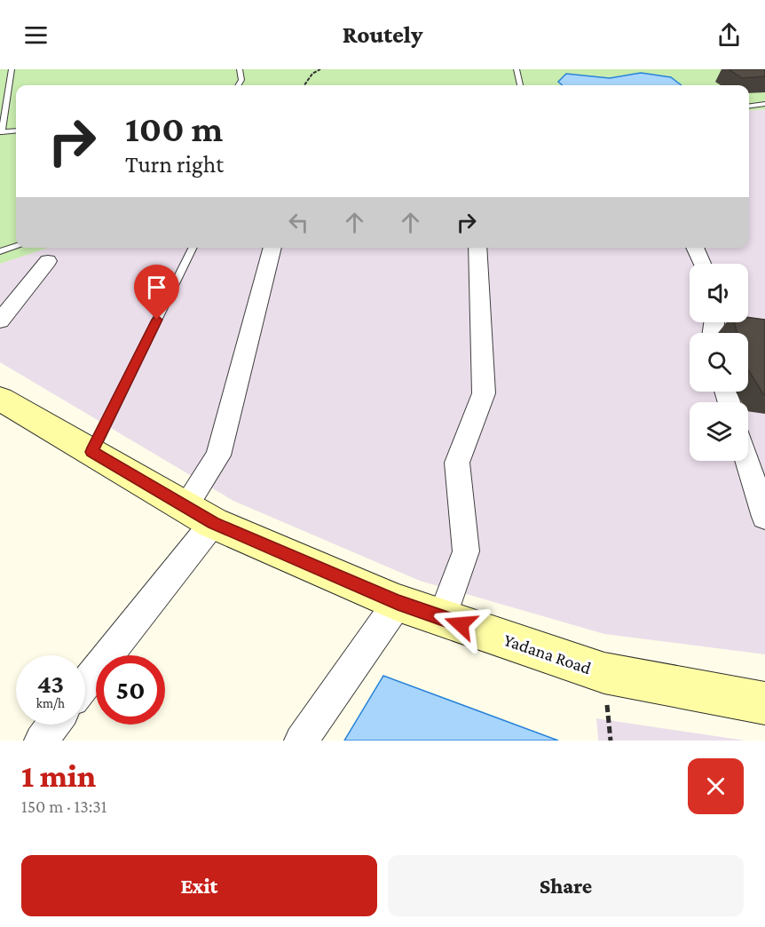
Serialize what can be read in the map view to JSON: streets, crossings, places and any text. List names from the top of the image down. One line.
{"streets":{"main road":["Yadana Road"]},"page":{"header":"Routely","turn":["100 m","Turn right"],"speed":"43 km/h","limit":"50","heading":["1 min","150 m · 13:31"],"buttons":["Exit","Share"]}}
